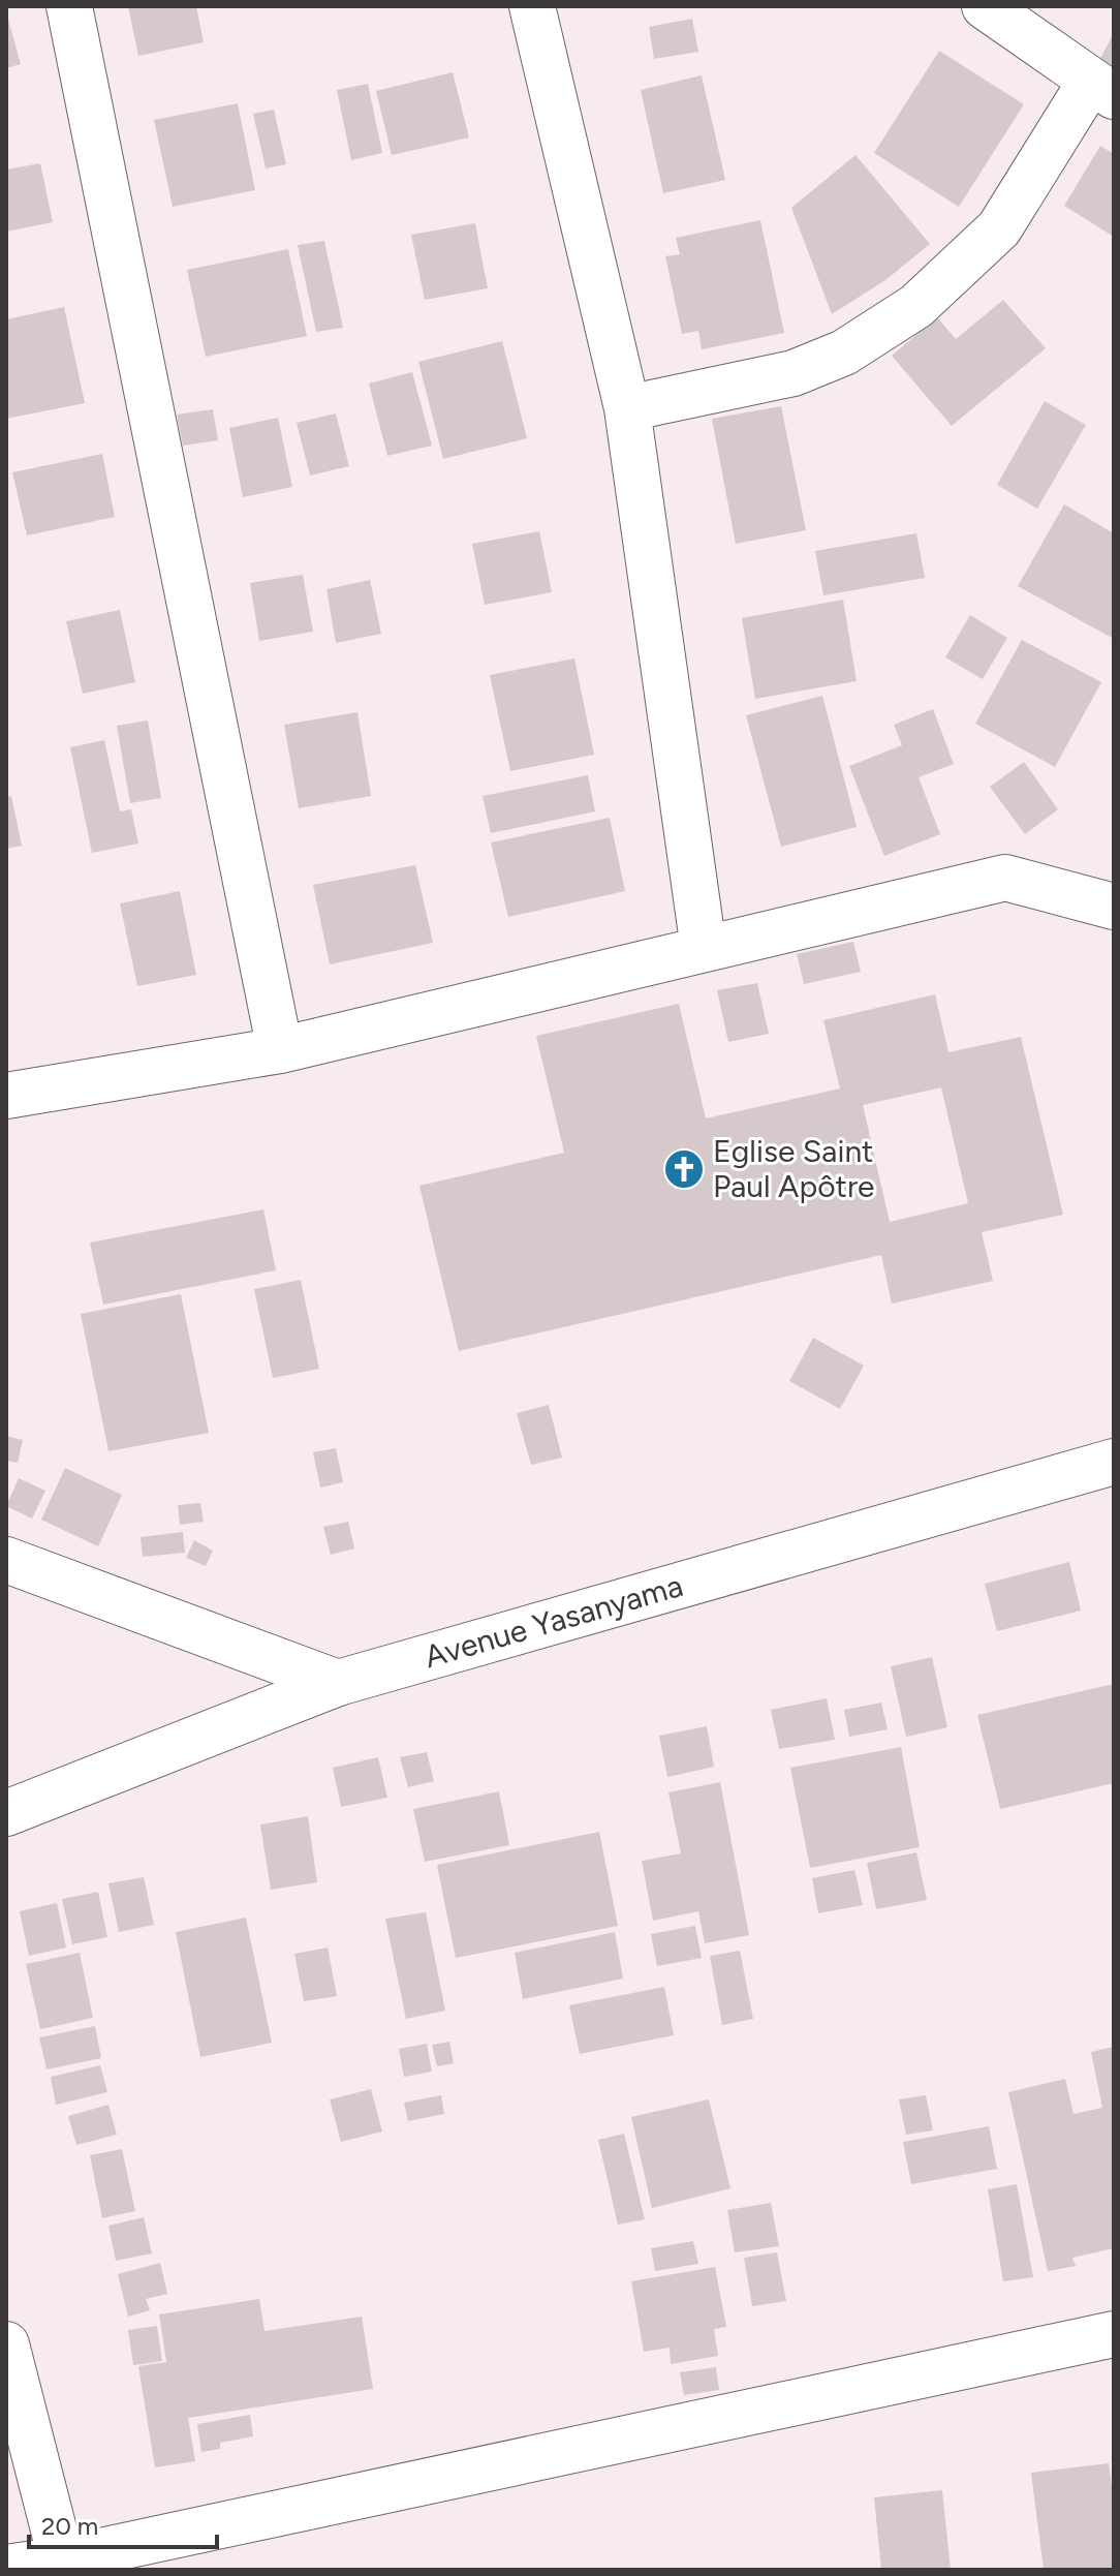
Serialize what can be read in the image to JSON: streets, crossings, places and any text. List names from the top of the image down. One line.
{"streets":{"street":["Avenue Yasanyama"]},"places":{"church":["Eglise Saint Paul Apôtre"]},"scale_bar":"20 m"}
